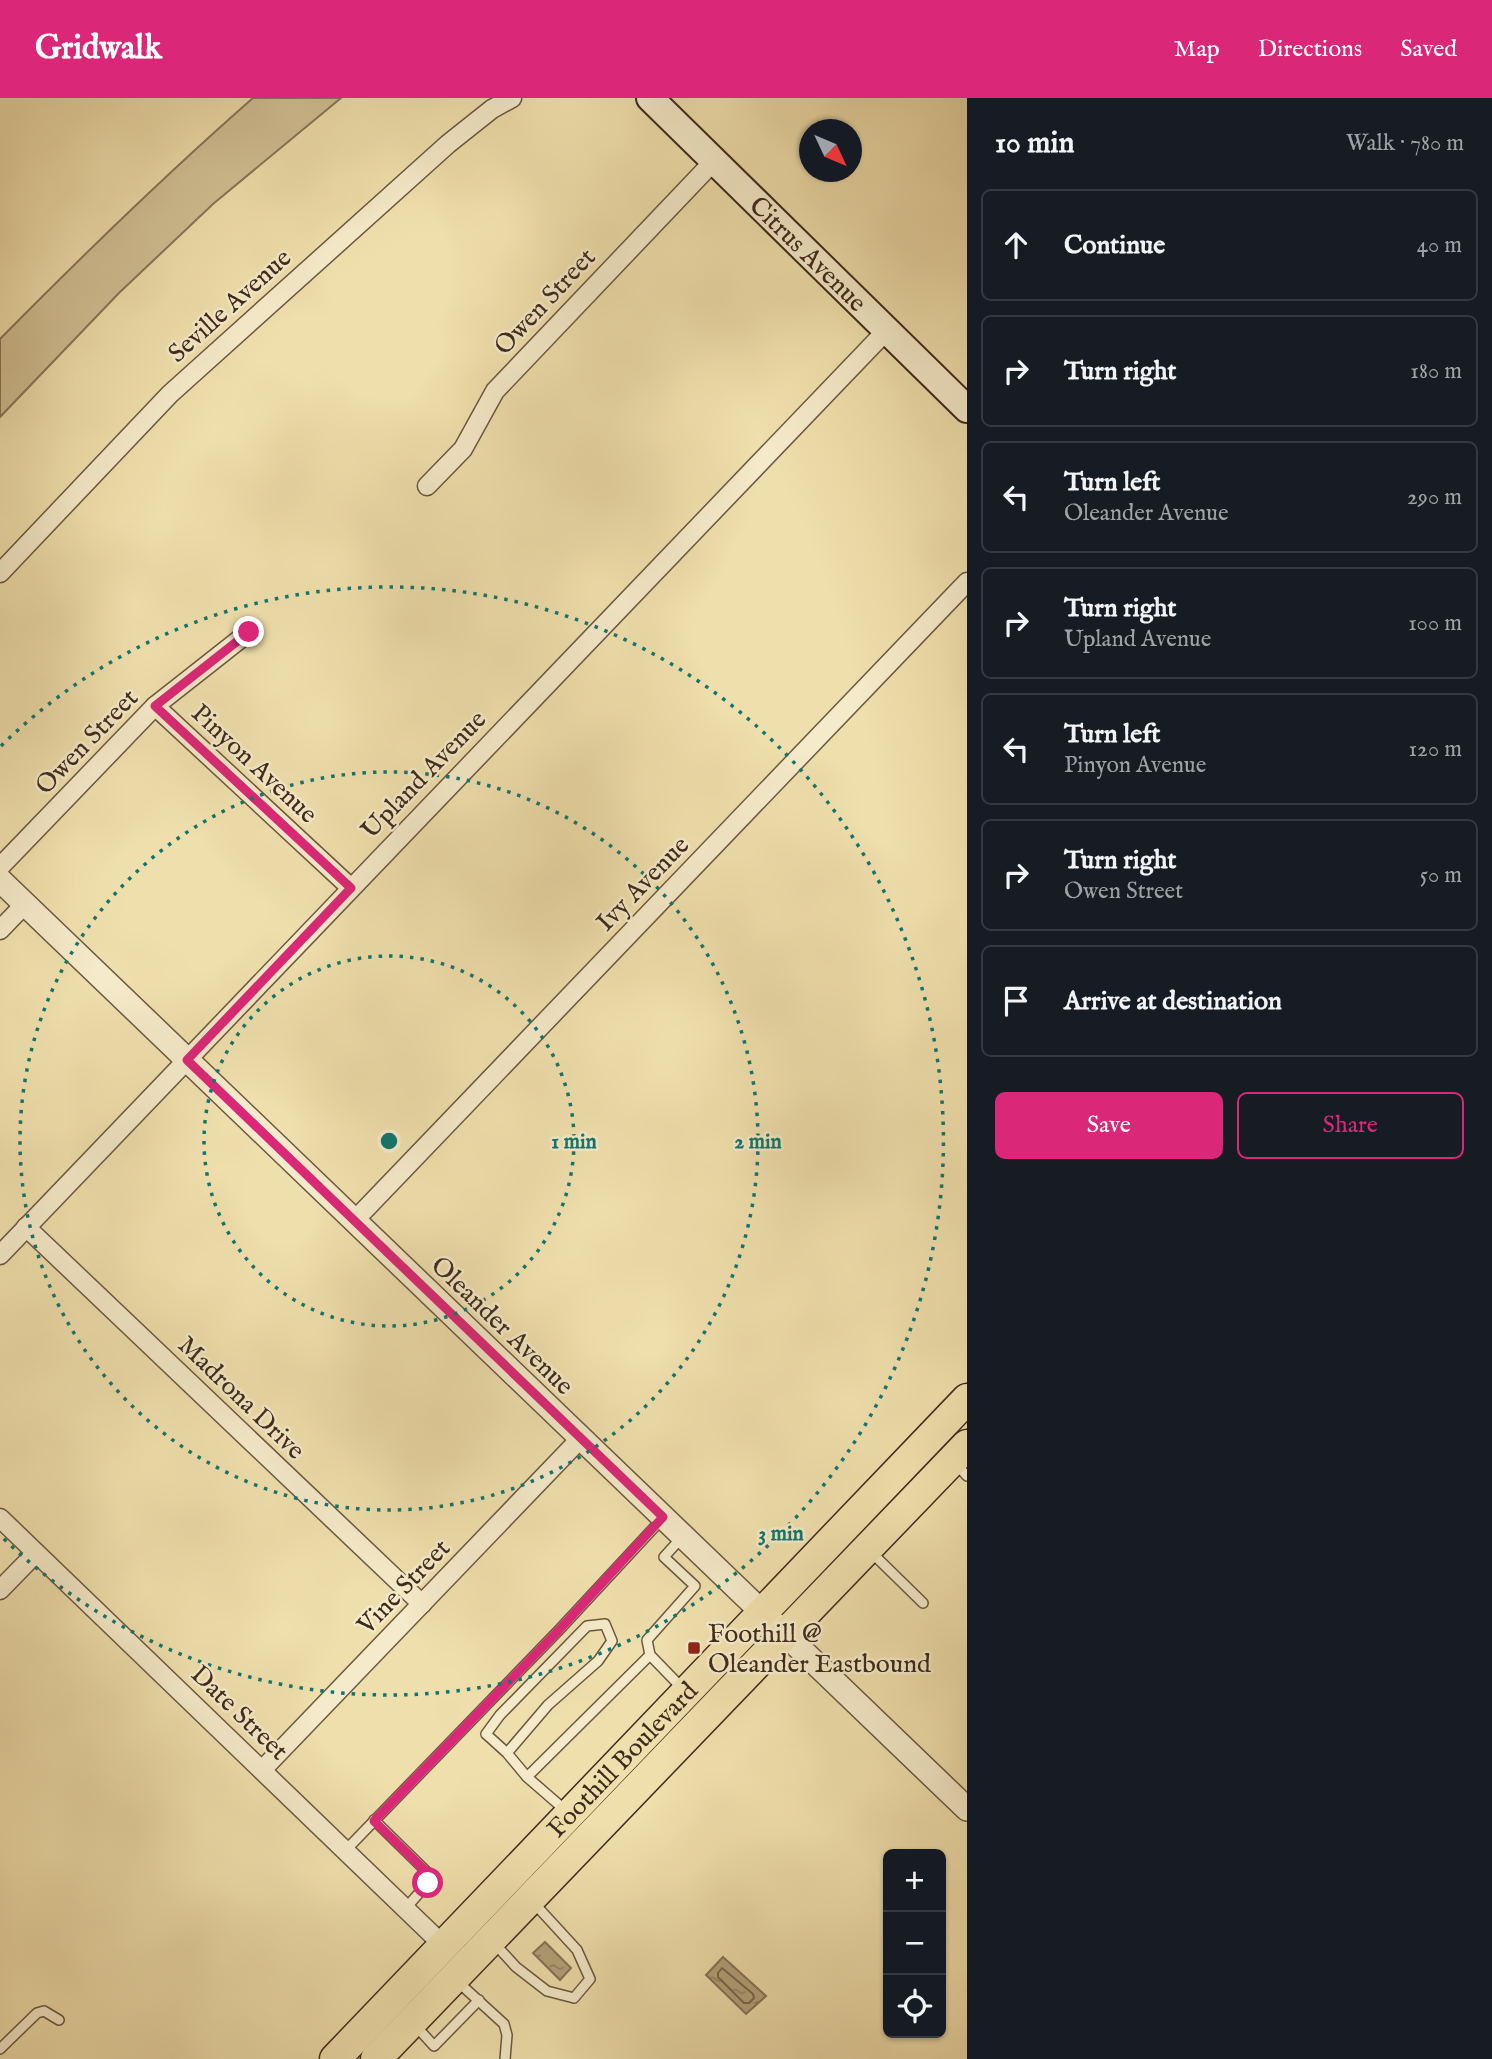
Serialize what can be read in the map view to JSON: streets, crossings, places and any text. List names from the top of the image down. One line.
{"streets":{"main road":["Citrus Avenue","Foothill Boulevard"],"street":["Owen Street","Seville Avenue","Pinyon Avenue","Upland Avenue","Ivy Avenue","Oleander Avenue","Madrona Drive","Vine Street","Date Street"]},"crossings":[["Citrus Avenue","Owen Street"],["Citrus Avenue","Upland Avenue"],["Owen Street","Pinyon Avenue"],["Pinyon Avenue","Upland Avenue"],["Upland Avenue","Oleander Avenue"],["Upland Avenue","Madrona Drive"],["Ivy Avenue","Oleander Avenue"],["Oleander Avenue","Vine Street"],["Oleander Avenue","Foothill Boulevard"],["Madrona Drive","Vine Street"],["Vine Street","Date Street"],["Date Street","Foothill Boulevard"]],"places":{"transit":["Foothill @ Oleander Eastbound"]},"north":"bottom right","page":{"header":"Gridwalk","nav":["Map","Directions","Saved"],"heading":["10 min","Walk · 780 m"],"list":[["Continue","40 m"],["Turn right","180 m"],["Turn left","Oleander Avenue","290 m"],["Turn right","Upland Avenue","100 m"],["Turn left","Pinyon Avenue","120 m"],["Turn right","Owen Street","50 m"],"Arrive at destination"],"buttons":["Save","Share"],"map_buttons":["+","−"]},"rings":["1 min","2 min","3 min"]}
